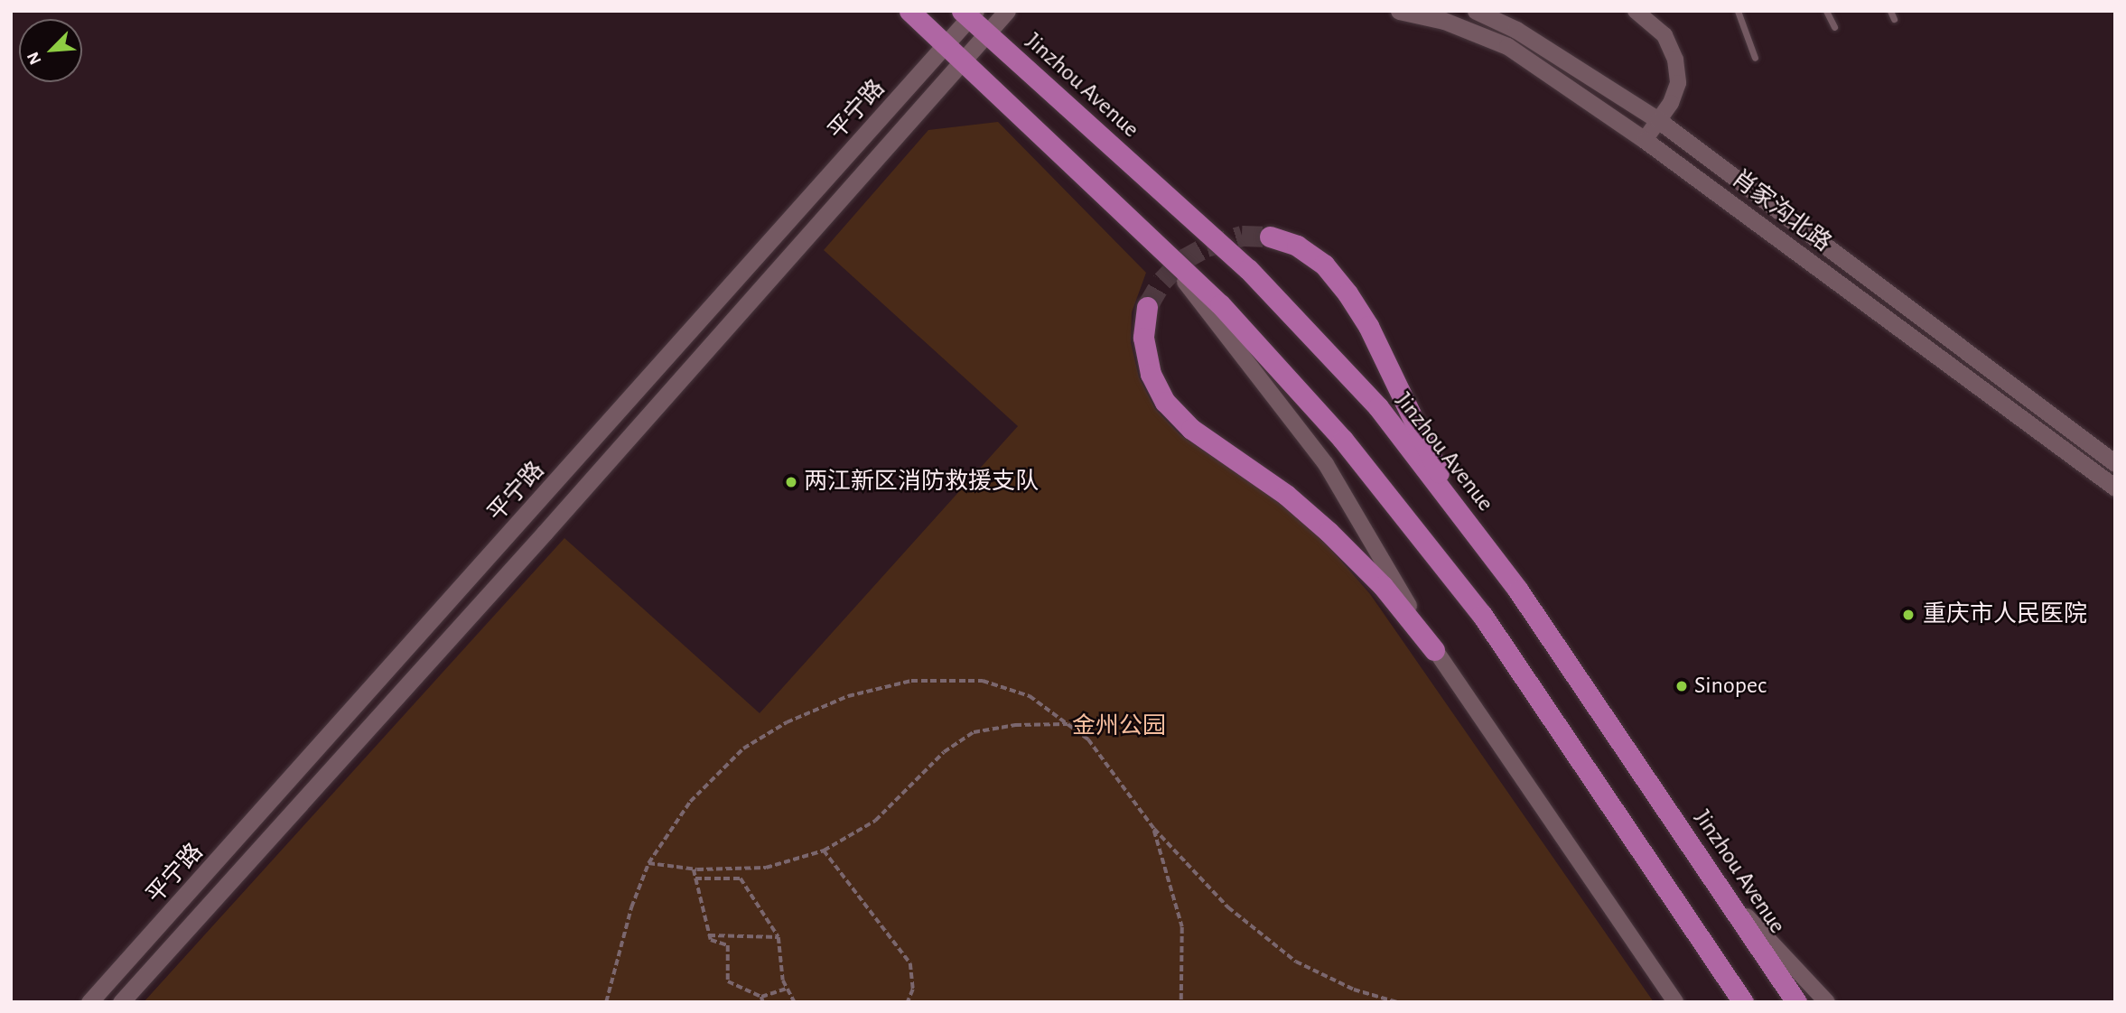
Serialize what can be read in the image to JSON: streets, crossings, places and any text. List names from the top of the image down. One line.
{"streets":{"main road":["Jinzhou Avenue","平宁路","肖家沟北路"]},"crossings":[["Jinzhou Avenue","平宁路"]],"parks":["金州公园"],"places":["两江新区消防救援支队","重庆市人民医院","Sinopec"],"north":"bottom left"}
